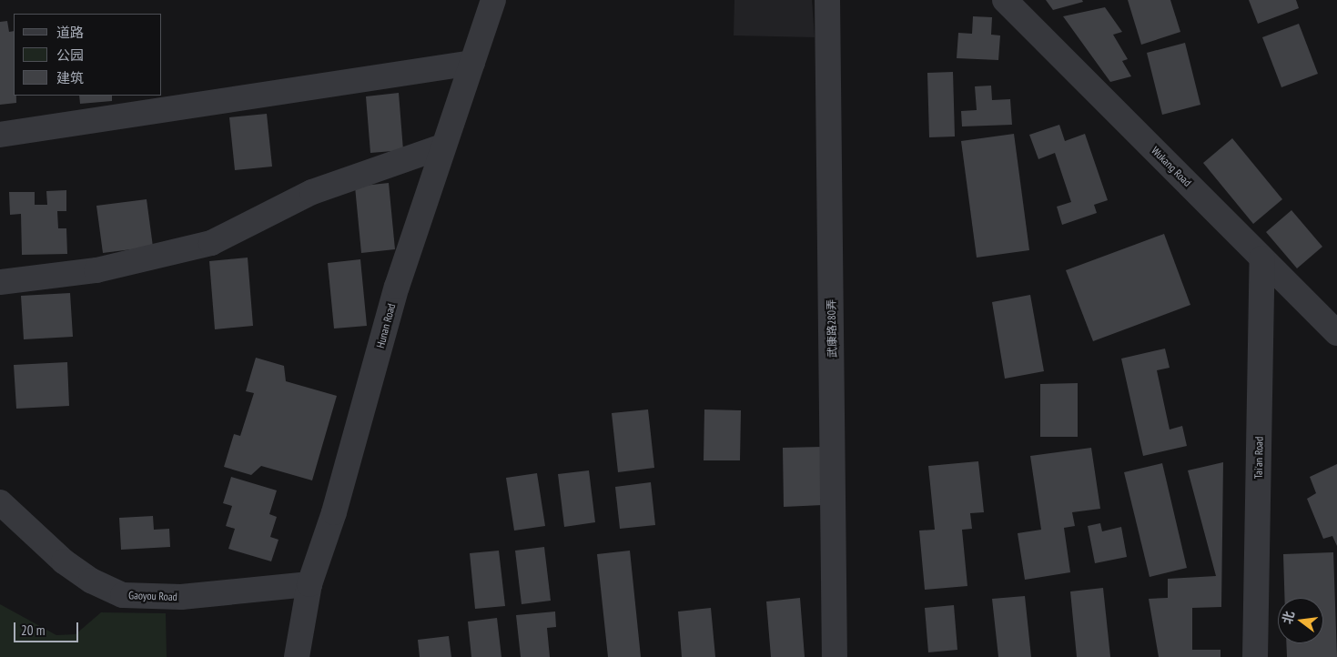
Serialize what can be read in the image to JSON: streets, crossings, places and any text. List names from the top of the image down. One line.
{"streets":{"street":["Wukang Road","Hunan Road","武康路280弄","Tai'an Road","Gaoyou Road"]},"crossings":[["Wukang Road","Tai'an Road"],["Hunan Road","Gaoyou Road"]],"legend":["道路","公园","建筑"],"scale_bar":"20 m","north":"left"}
